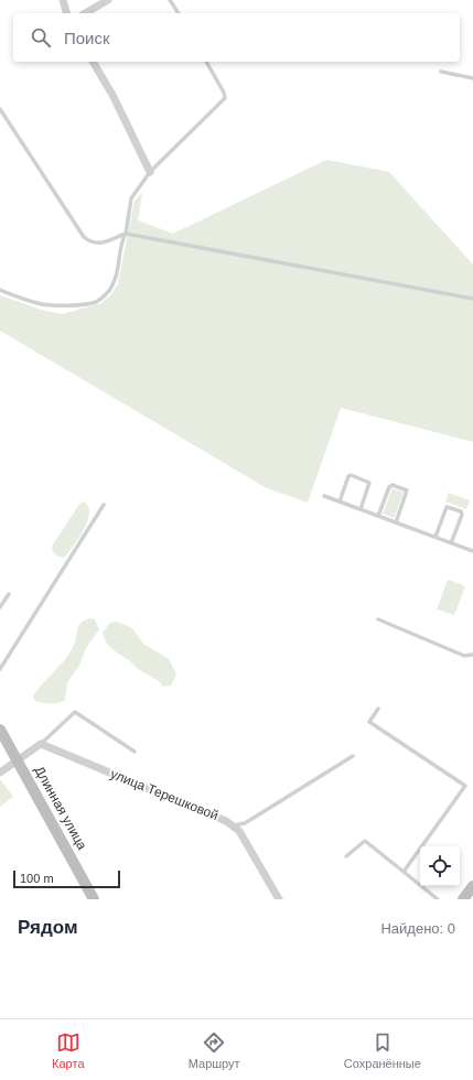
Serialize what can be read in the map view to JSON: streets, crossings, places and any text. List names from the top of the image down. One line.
{"streets":{"street":["улица Терешковой","Длинная улица"]},"scale_bar":"100 m","page":{"search":"Поиск","scale":"100 m","heading":["Рядом","Найдено: 0"],"nav":["Карта","Маршрут","Сохранённые"]}}
